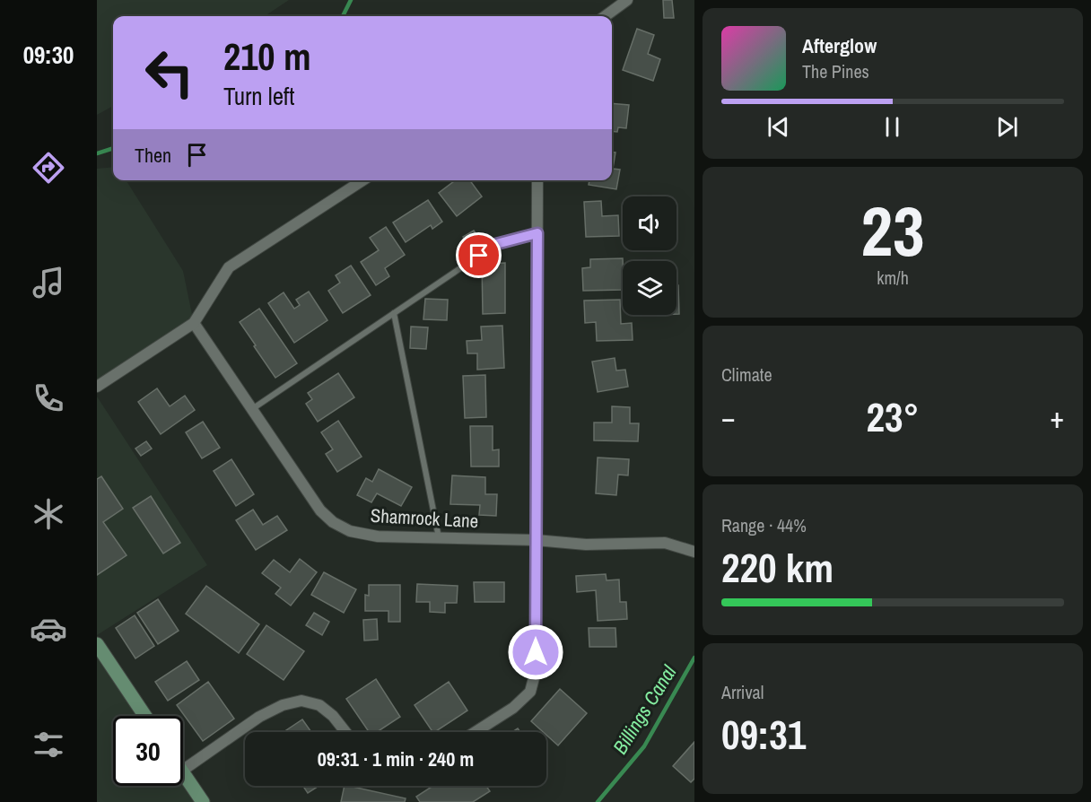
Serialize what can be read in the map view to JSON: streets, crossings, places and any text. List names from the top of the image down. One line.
{"streets":{"street":["Shamrock Lane"]},"water":["Billings Canal"],"page":{"tabs":"09:30","turn":["210 m","Turn left"],"song":["Afterglow","The Pines"],"then":"Then","tile":[["23","km/h"],"Climate",["Range · 44%","220 km"],["Arrival","09:31"]],"heat":["−","23°","+"],"limit":"30","trip":"09:31 · 1 min · 240 m"}}
